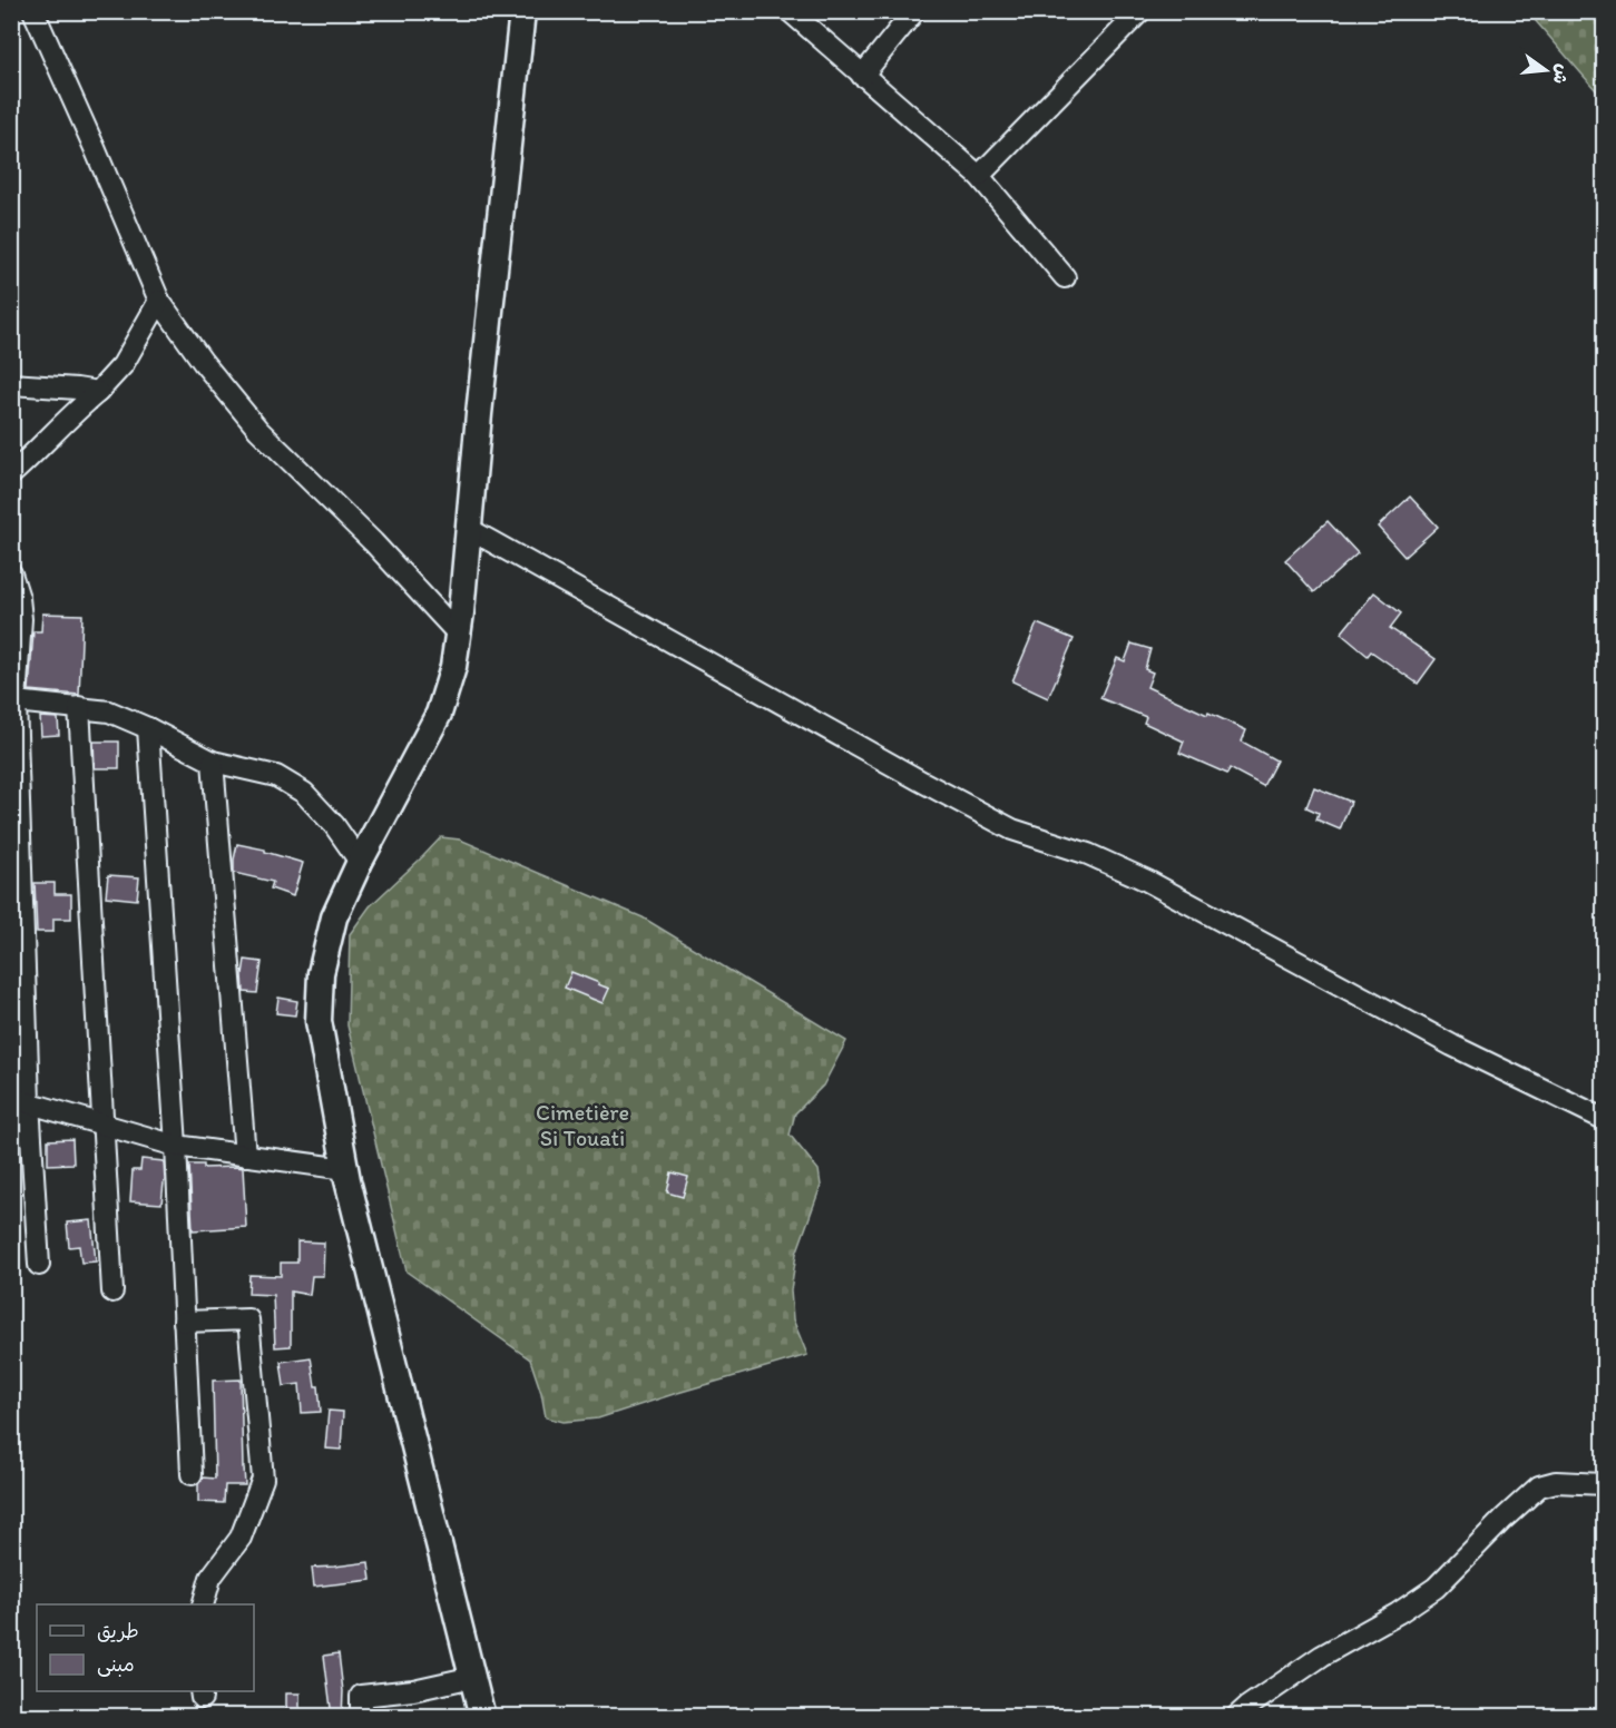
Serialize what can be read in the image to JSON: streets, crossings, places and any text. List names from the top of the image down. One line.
{"parks":["Cimetière Si Touati"],"legend":["طريق","مبنى"],"north":"right"}
